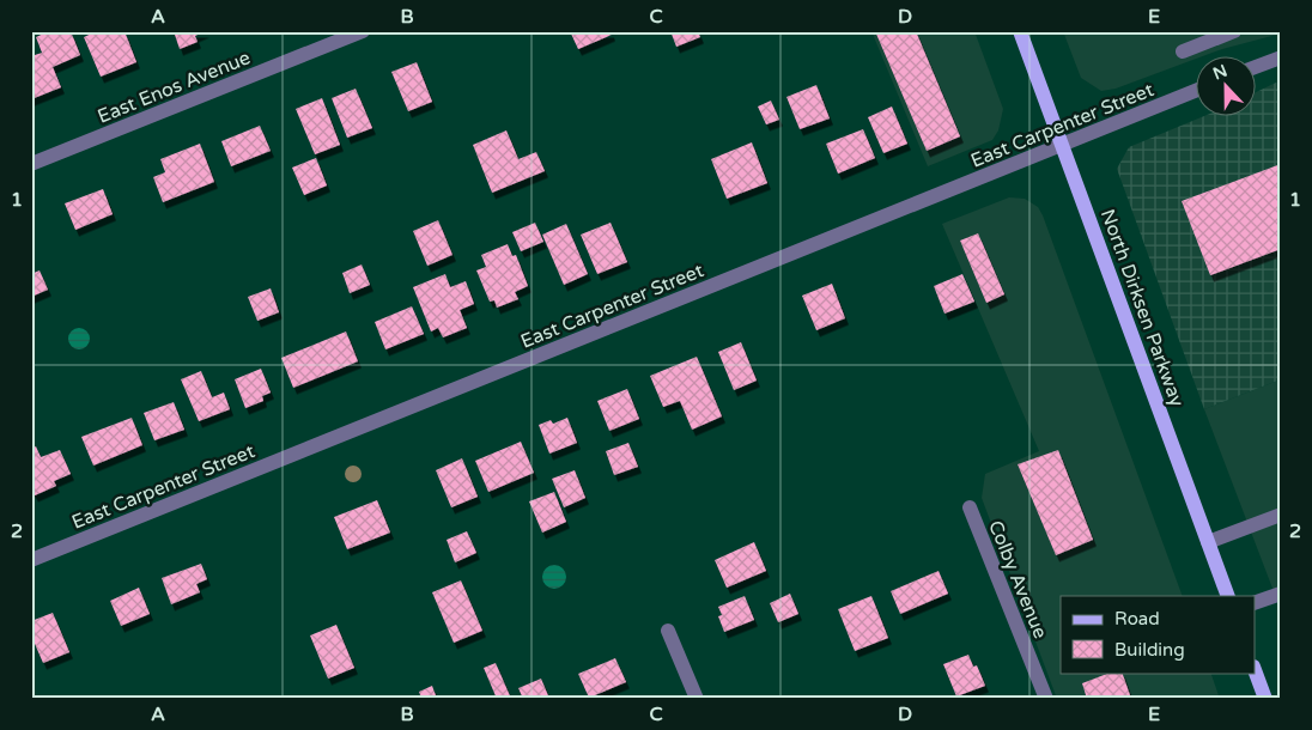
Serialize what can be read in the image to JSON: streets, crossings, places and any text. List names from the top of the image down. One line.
{"streets":{"main road":["North Dirksen Parkway"],"street":["East Enos Avenue","East Carpenter Street","Colby Avenue"]},"crossings":[["East Carpenter Street","North Dirksen Parkway"]],"legend":["Road","Building"],"north":"top","grid":{"columns":["A","B","C","D","E"],"rows":["1","2"]}}
